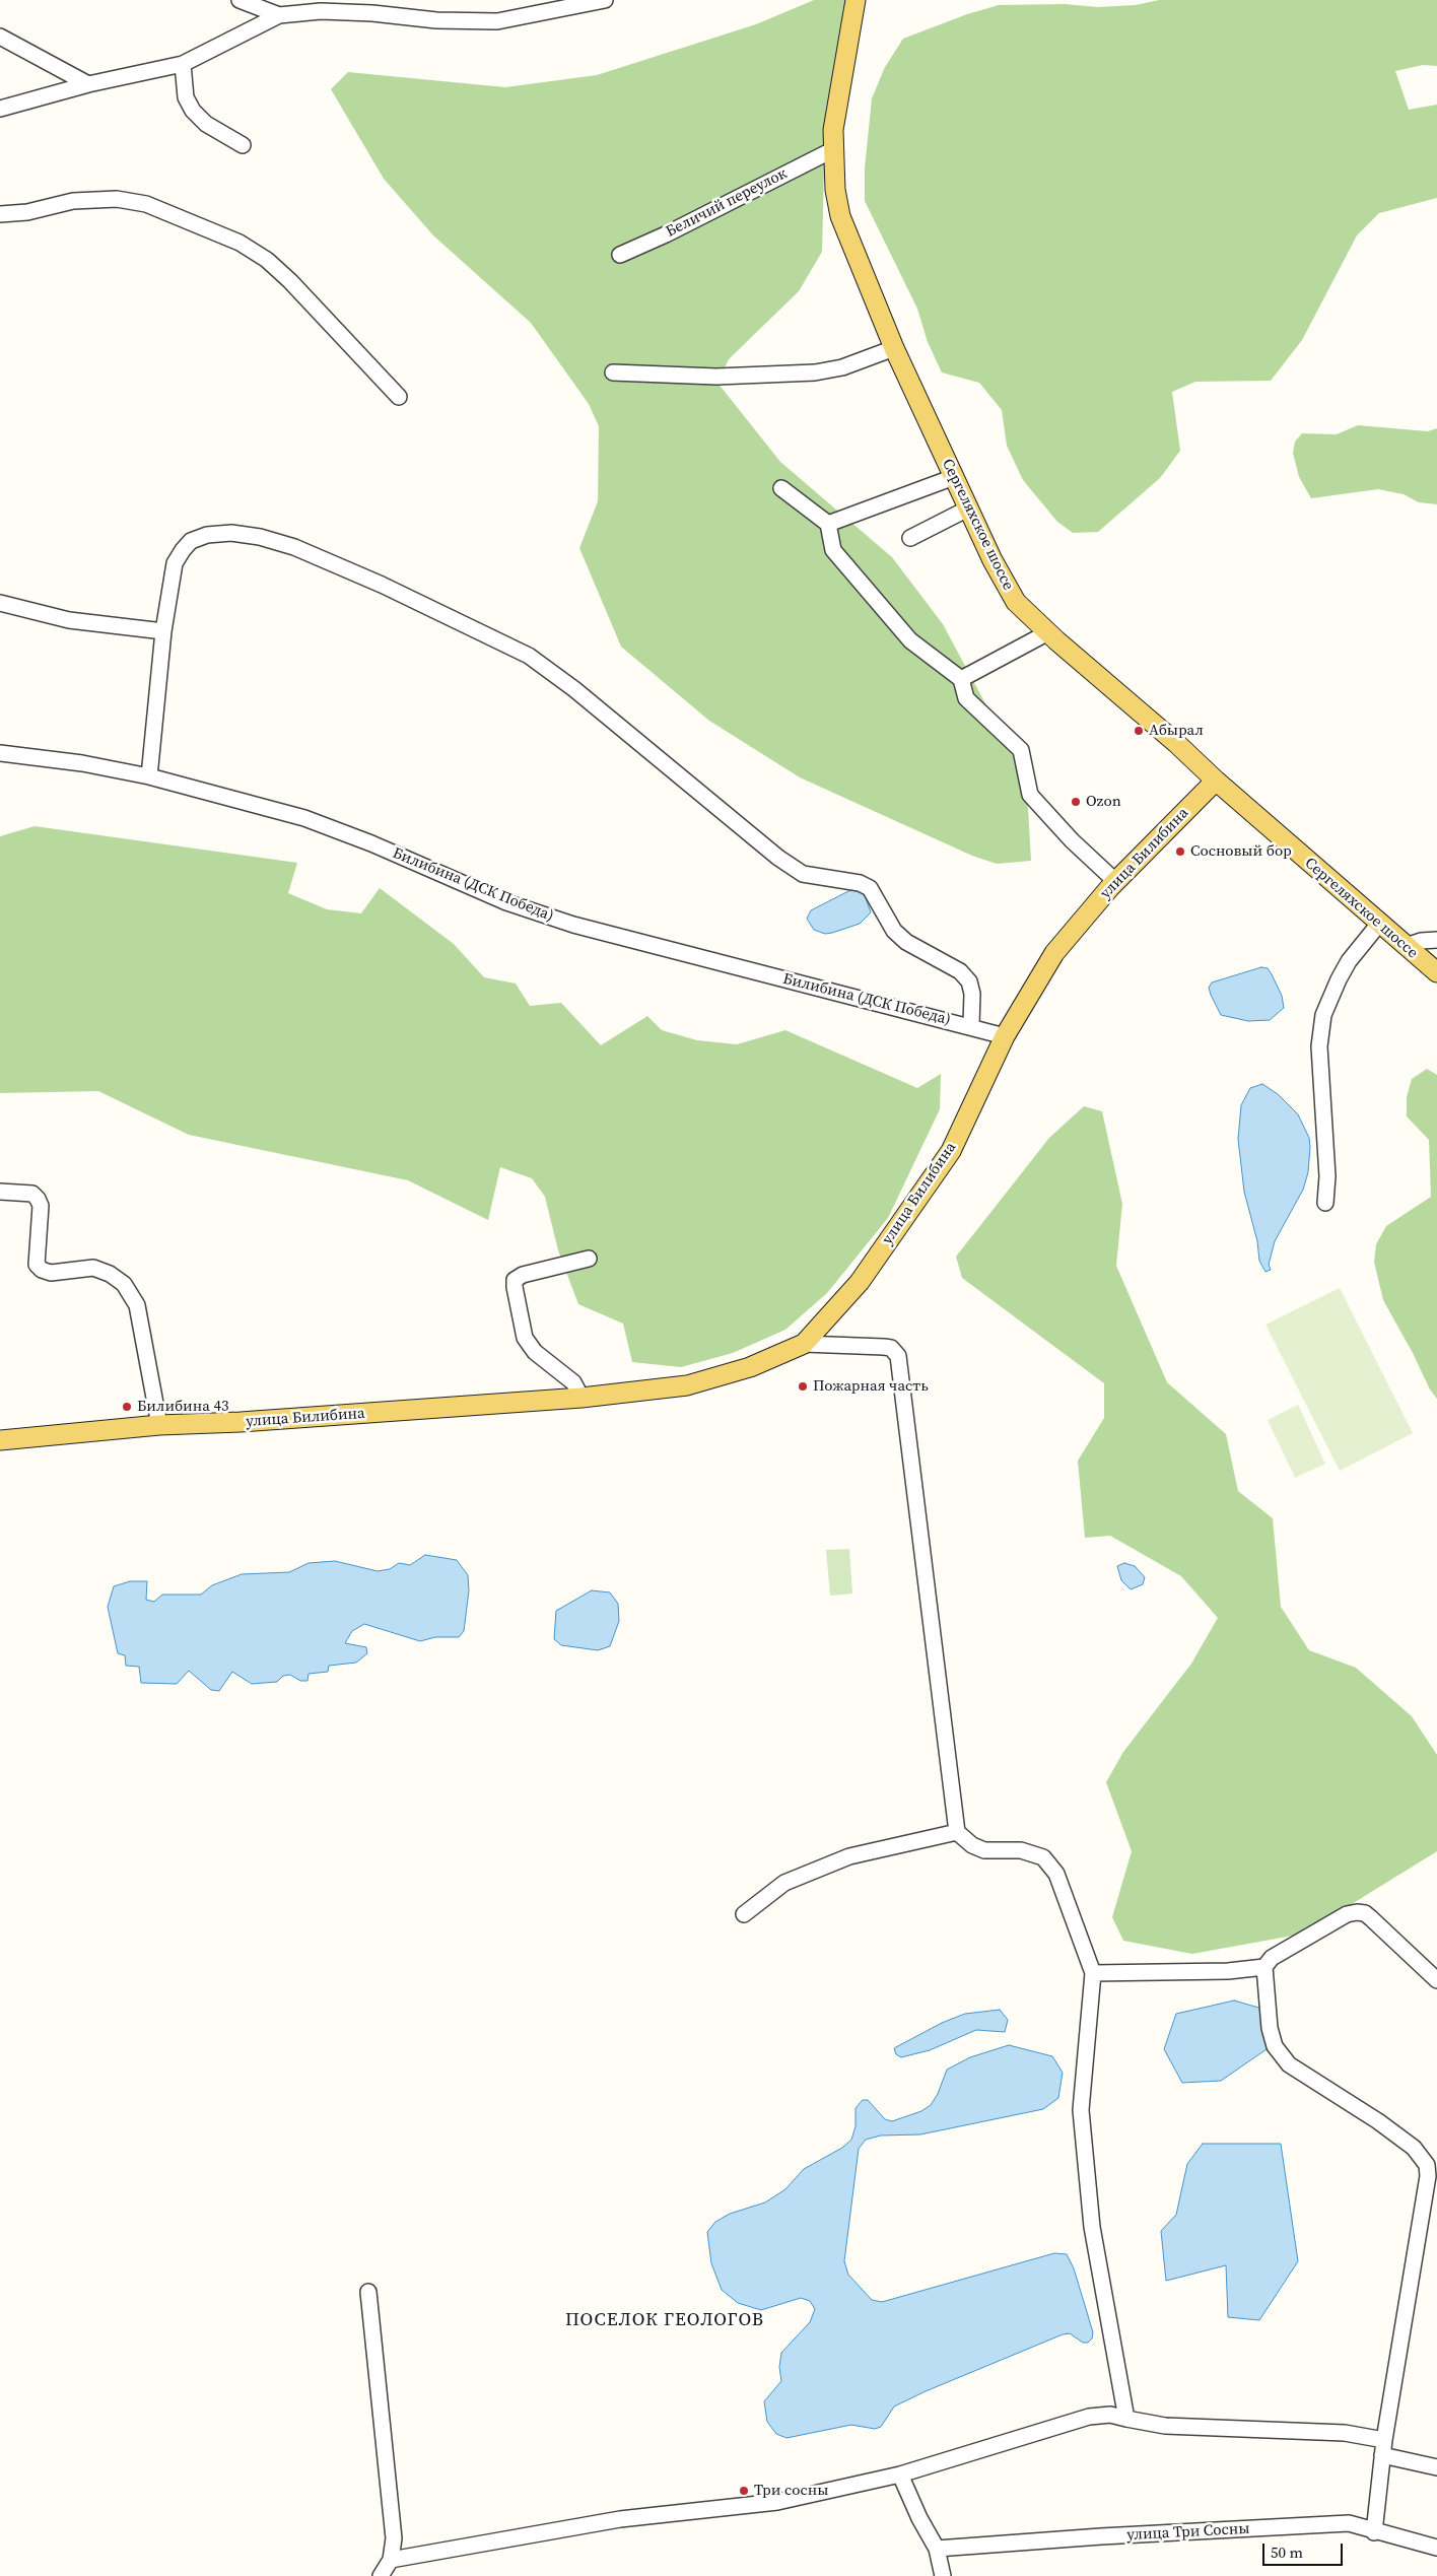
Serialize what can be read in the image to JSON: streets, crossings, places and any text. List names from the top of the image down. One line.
{"streets":{"main road":["Сергеляхское шоссе","улица Билибина"],"street":["Беличий переулок","Билибина (ДСК Победа)","улица Три Сосны"]},"crossings":[["Беличий переулок","Сергеляхское шоссе"],["Сергеляхское шоссе","улица Билибина"],["улица Билибина","Билибина (ДСК Победа)"]],"districts":["ПОСЕЛОК ГЕОЛОГОВ"],"places":["Абырал","Ozon","Сосновый бор","Пожарная часть","Билибина 43","Три сосны"],"scale_bar":"50 m"}
